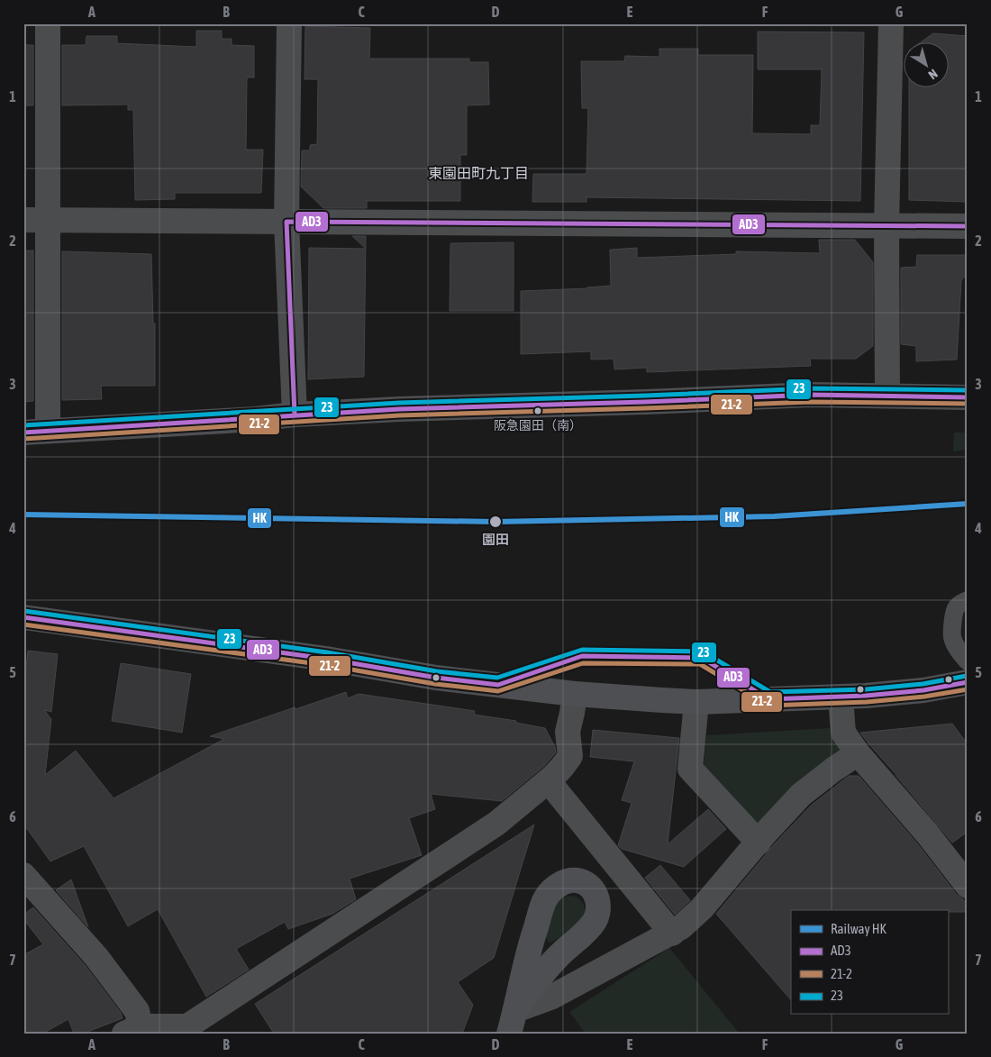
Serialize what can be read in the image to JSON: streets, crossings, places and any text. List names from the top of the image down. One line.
{"districts":["東園田町九丁目"],"places":["阪急園田（南）","園田"],"lines":["transit line AD3","transit line 23","transit line 21-2","rail line HK"],"legend":["Railway HK","AD3","21-2","23"],"north":"bottom right","grid":{"columns":["A","B","C","D","E","F","G"],"rows":["1","2","3","4","5","6","7"]}}
